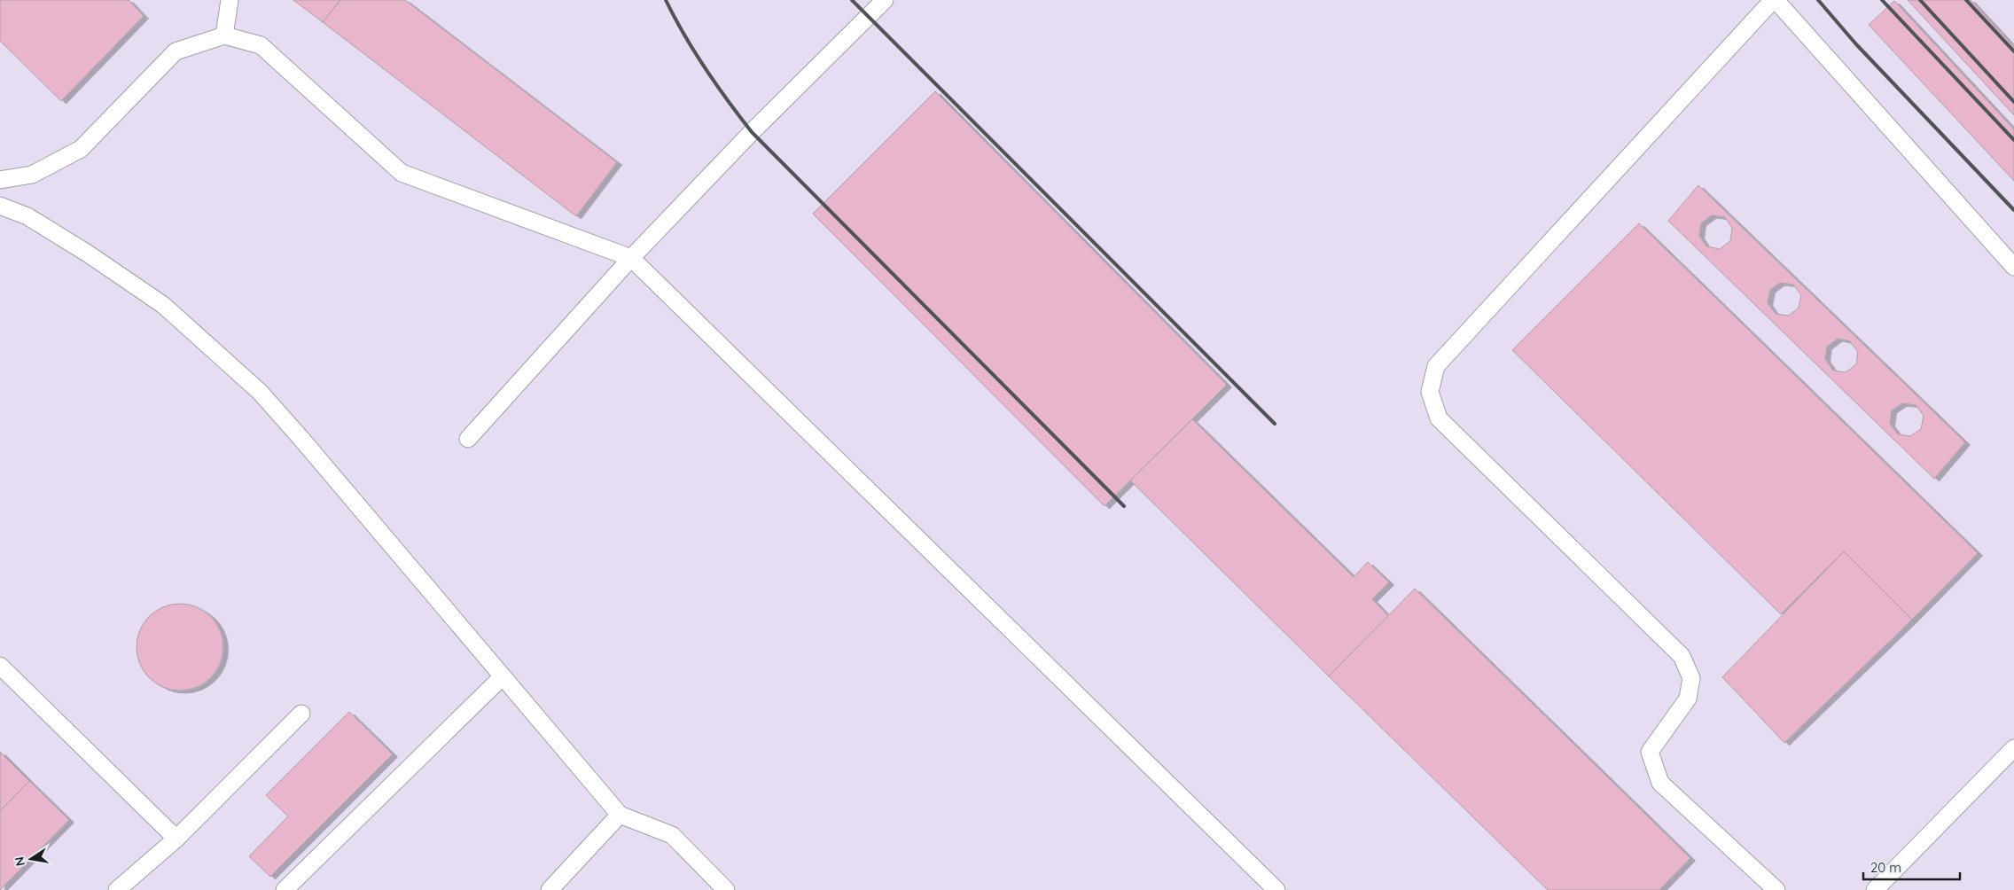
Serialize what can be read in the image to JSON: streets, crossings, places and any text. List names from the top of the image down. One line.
{"scale_bar":"20 m","north":"left"}
